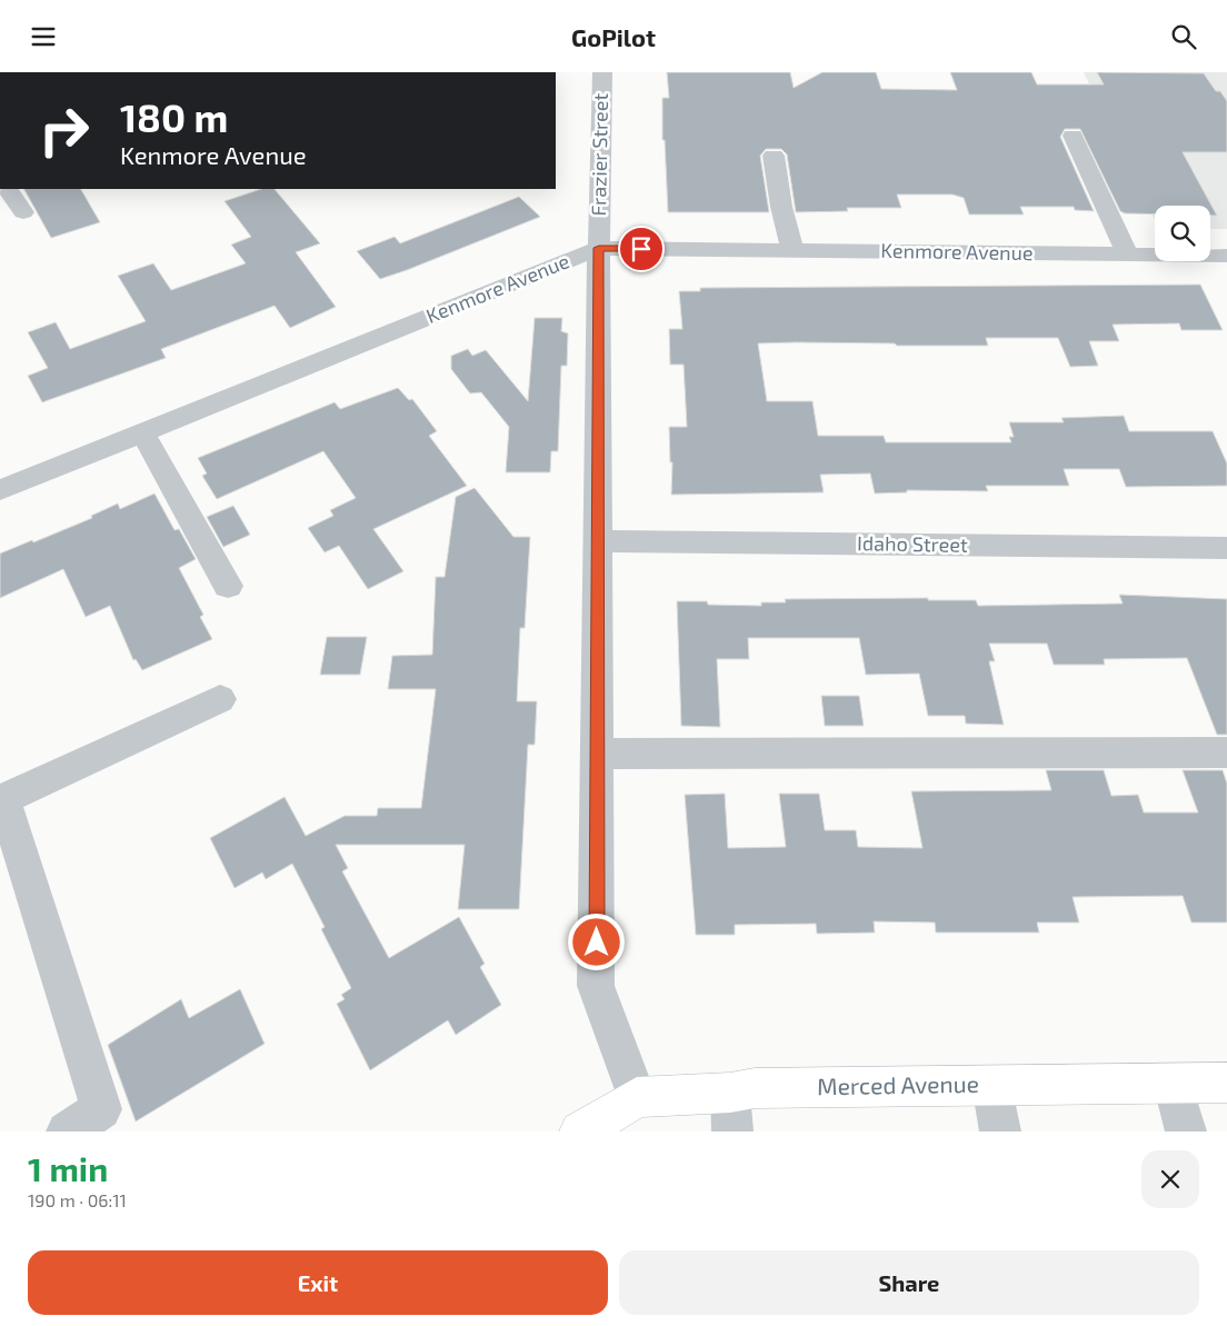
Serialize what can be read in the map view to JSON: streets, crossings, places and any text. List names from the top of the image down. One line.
{"streets":{"main road":["Merced Avenue"],"street":["Frazier Street","Kenmore Avenue","Idaho Street"]},"crossings":[["Frazier Street","Kenmore Avenue"],["Frazier Street","Idaho Street"],["Frazier Street","Merced Avenue"]],"page":{"header":"GoPilot","turn":["180 m","Kenmore Avenue"],"heading":["1 min","190 m · 06:11"],"buttons":["Exit","Share"]}}
